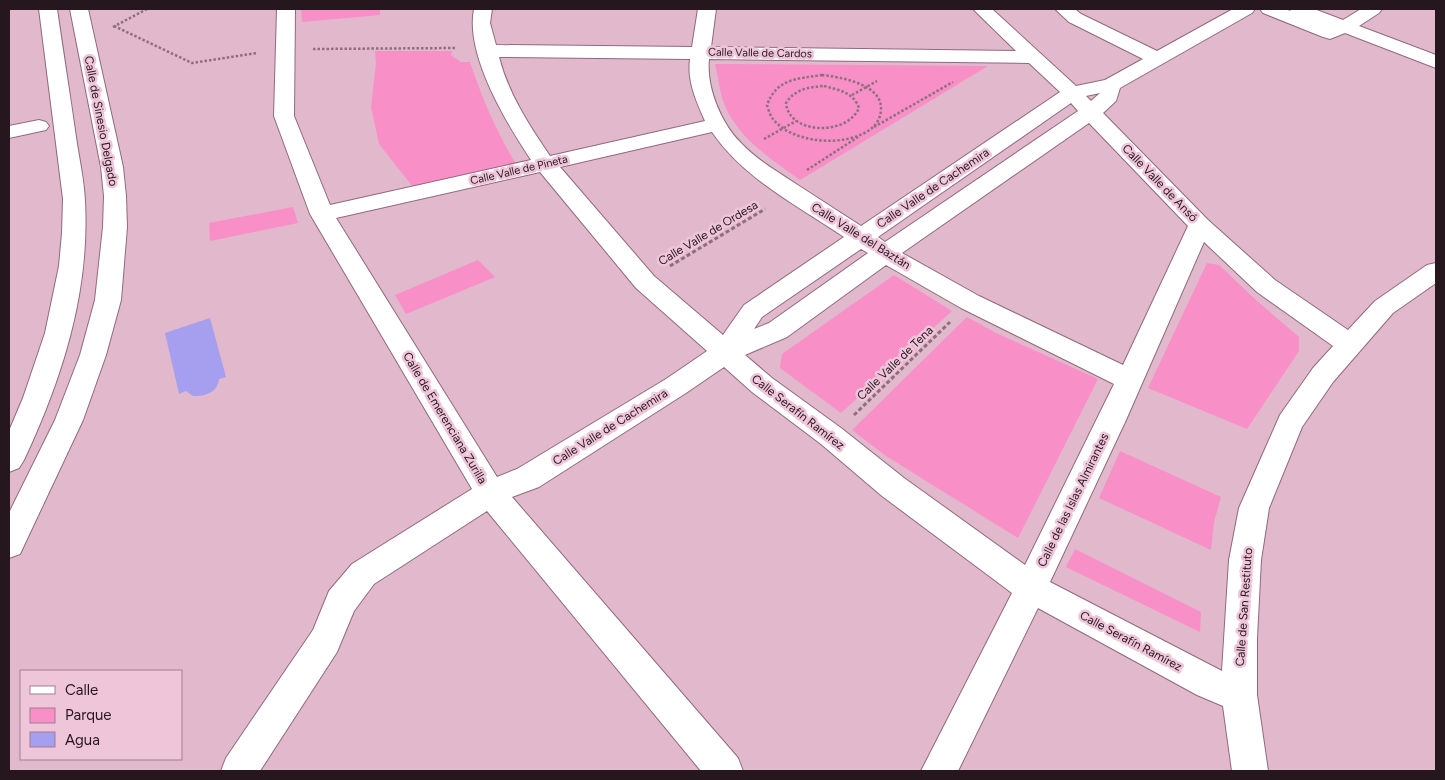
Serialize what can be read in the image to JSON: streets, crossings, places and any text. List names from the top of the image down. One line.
{"streets":{"street":["Calle Valle de Cardos","Calle de Sinesio Delgado","Calle Valle de Pineta","Calle Valle de Ansó","Calle Valle de Cachemira","Calle Valle del Baztán","Calle Serafín Ramírez","Calle de Emerenciana Zurilla","Calle de las Islas Almirantes","Calle de San Restituto"],"path":["Calle Valle de Ordesa","Calle Valle de Tena"]},"crossings":[["Calle Valle de Cardos","Calle Valle de Ansó"],["Calle Valle de Cardos","Calle Valle del Baztán"],["Calle Valle de Cardos","Calle Serafín Ramírez"],["Calle Valle de Pineta","Calle Valle del Baztán"],["Calle Valle de Pineta","Calle Serafín Ramírez"],["Calle Valle de Pineta","Calle de Emerenciana Zurilla"],["Calle Valle de Ansó","Calle Valle de Cachemira"],["Calle Valle de Ansó","Calle de las Islas Almirantes"],["Calle Valle de Ansó","Calle de San Restituto"],["Calle Valle de Cachemira","Calle Valle del Baztán"],["Calle Valle de Cachemira","Calle Serafín Ramírez"],["Calle Valle de Cachemira","Calle de Emerenciana Zurilla"],["Calle Valle de Ordesa","Calle Serafín Ramírez"],["Calle Valle del Baztán","Calle Valle de Tena"],["Calle Valle del Baztán","Calle de las Islas Almirantes"],["Calle Valle de Tena","Calle Serafín Ramírez"],["Calle Serafín Ramírez","Calle de las Islas Almirantes"],["Calle Serafín Ramírez","Calle de San Restituto"]],"legend":["Calle","Parque","Agua"]}
